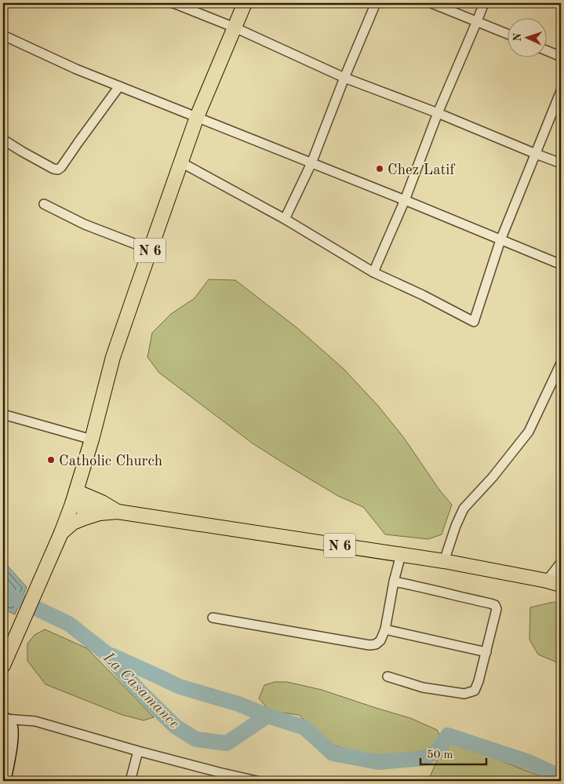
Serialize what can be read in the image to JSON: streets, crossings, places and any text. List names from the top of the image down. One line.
{"streets":{"main road":["N 6"]},"water":["La Casamance"],"places":["Chez Latif","Catholic Church"],"scale_bar":"50 m","north":"left"}
